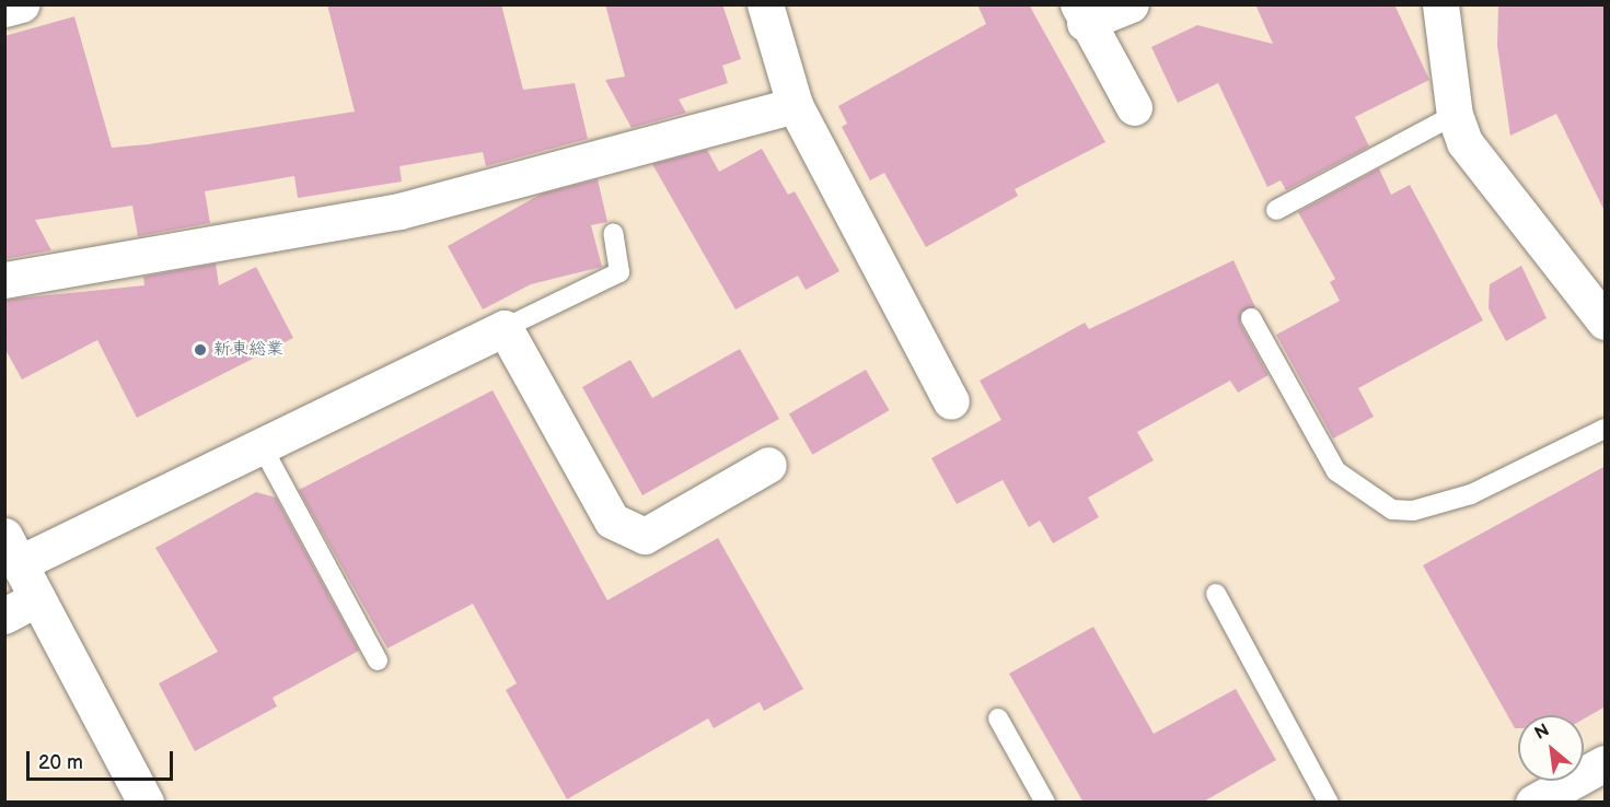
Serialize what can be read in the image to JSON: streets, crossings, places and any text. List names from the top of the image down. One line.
{"places":["新東総業"],"scale_bar":"20 m","north":"top left"}
